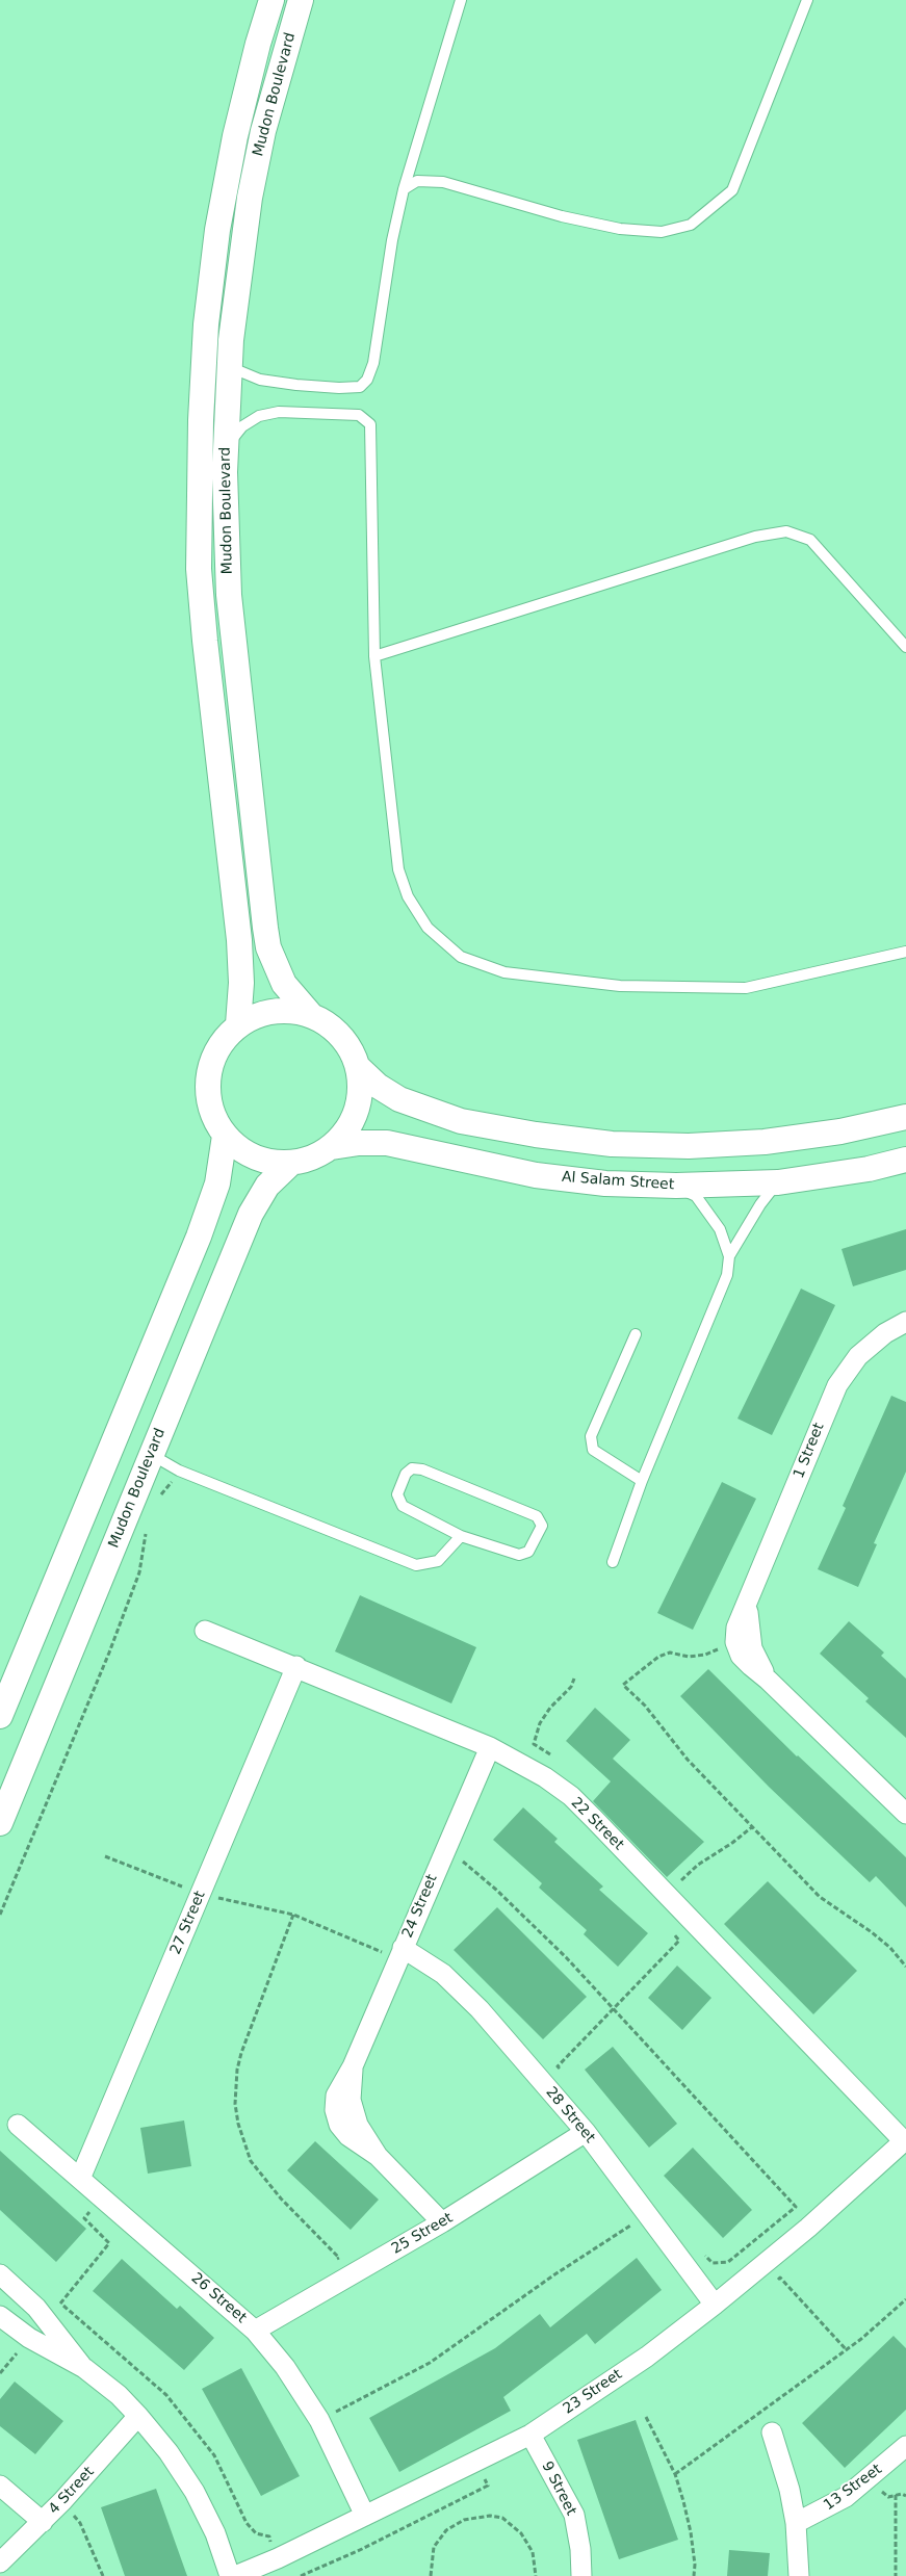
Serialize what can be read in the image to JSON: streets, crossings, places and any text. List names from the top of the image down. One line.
{"streets":{"street":["Mudon Boulevard","Al Salam Street","1 Street","22 Street","24 Street","27 Street","28 Street","25 Street","26 Street","23 Street","13 Street","9 Street","4 Street"]},"crossings":[["Mudon Boulevard","Al Salam Street"],["22 Street","24 Street"],["22 Street","27 Street"],["22 Street","23 Street"],["24 Street","28 Street"],["24 Street","25 Street"],["27 Street","26 Street"],["28 Street","25 Street"],["28 Street","23 Street"],["25 Street","26 Street"],["26 Street","23 Street"],["23 Street","9 Street"]]}
